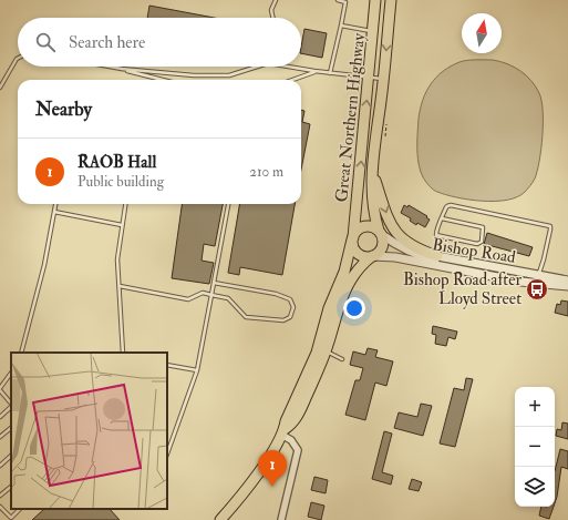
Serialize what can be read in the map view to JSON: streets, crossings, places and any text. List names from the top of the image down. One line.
{"streets":{"main road":["Great Northern Highway"],"street":["Bishop Road"]},"crossings":[["Great Northern Highway","Bishop Road"]],"places":{"bus stop":["Bishop Road after Lloyd Street"]},"north":"top","page":{"search":"Search here","heading":"Nearby","list":[{"mark":"1","name":"RAOB Hall","note":"Public building","value":"210 m"}],"map_buttons":["+","−"],"pins":"1"}}
